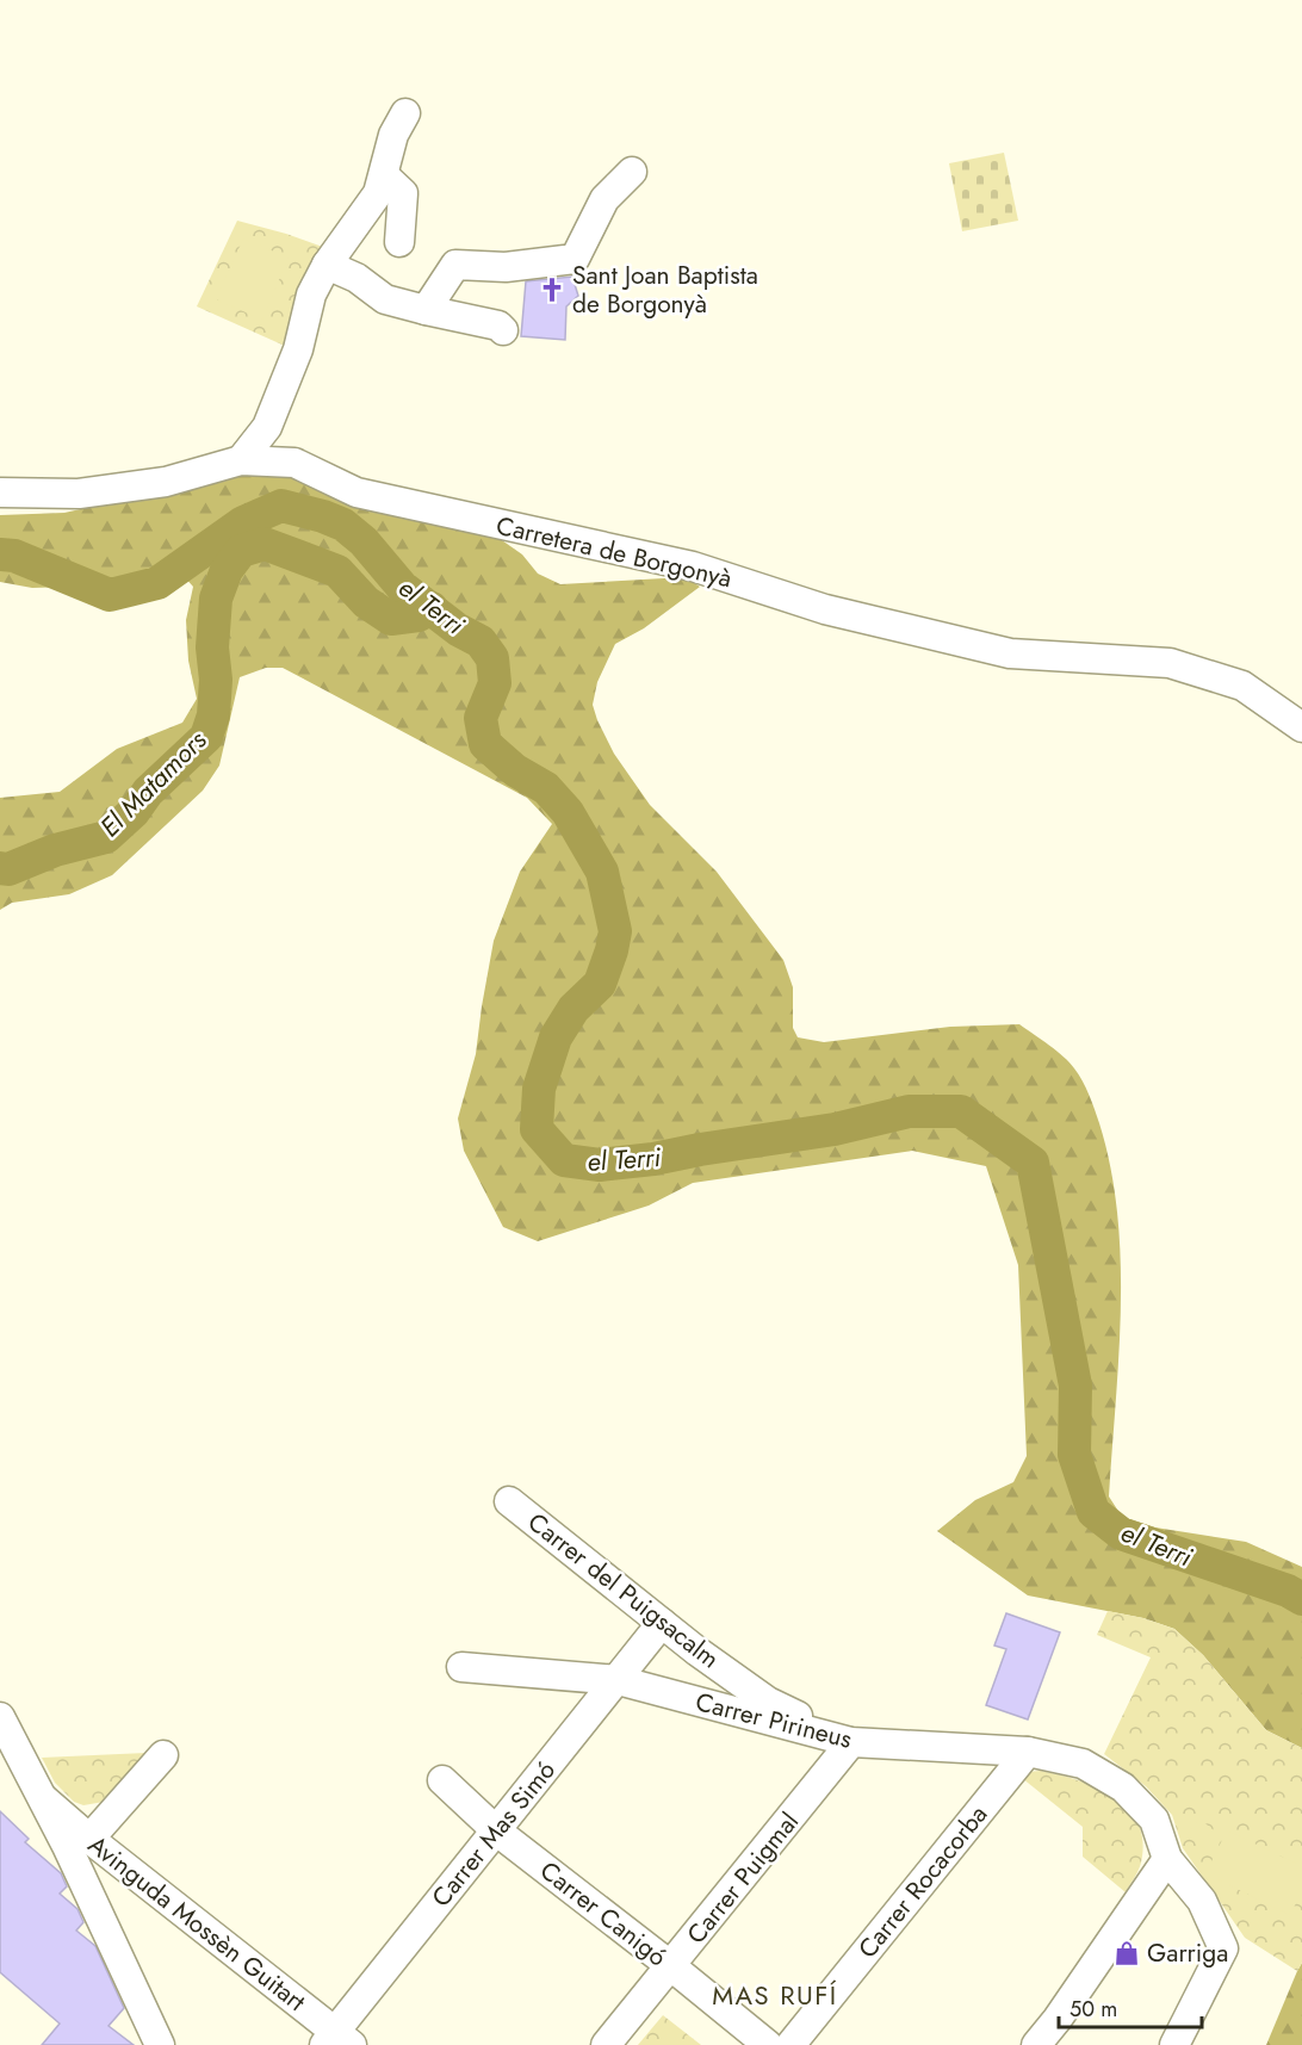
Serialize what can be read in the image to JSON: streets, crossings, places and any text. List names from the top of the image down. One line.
{"streets":{"street":["Carretera de Borgonyà","Carrer del Puigsacalm","Carrer Pirineus","Carrer Mas Simó","Carrer Puigmal","Carrer Rocacorba","Carrer Canigó","Avinguda Mossèn Guitart"]},"crossings":[["Carrer del Puigsacalm","Carrer Pirineus"],["Carrer del Puigsacalm","Carrer Mas Simó"],["Carrer del Puigsacalm","Carrer Puigmal"],["Carrer Pirineus","Carrer Mas Simó"],["Carrer Pirineus","Carrer Puigmal"],["Carrer Pirineus","Carrer Rocacorba"],["Carrer Mas Simó","Carrer Canigó"],["Carrer Mas Simó","Avinguda Mossèn Guitart"],["Carrer Puigmal","Carrer Canigó"]],"districts":["MAS RUFÍ"],"water":["el Terri","El Matamors"],"places":{"church":["Sant Joan Baptista de Borgonyà"],"shop":["Garriga"]},"scale_bar":"50 m"}
